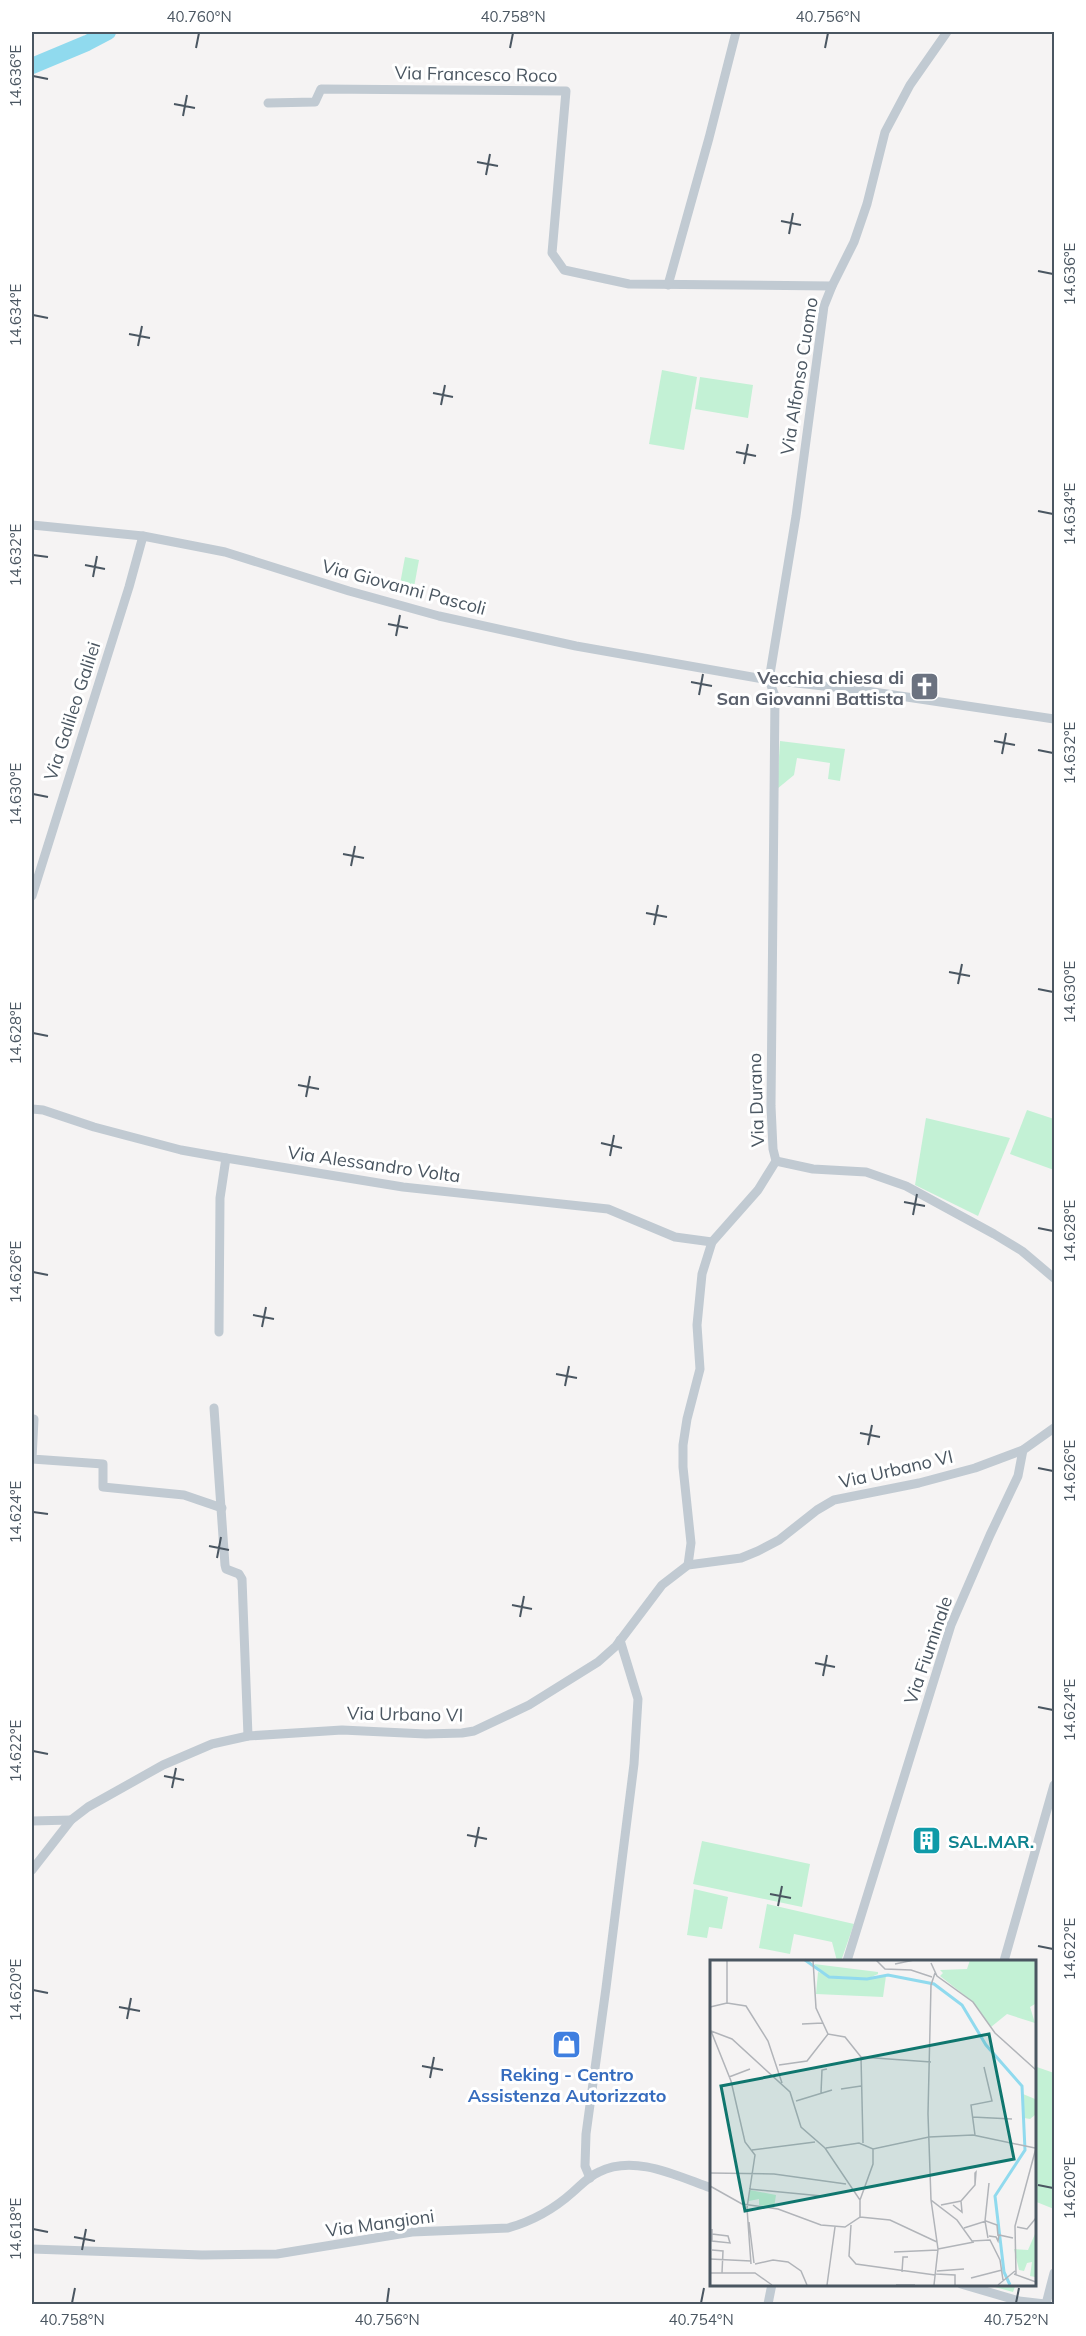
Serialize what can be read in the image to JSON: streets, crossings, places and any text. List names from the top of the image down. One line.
{"streets":{"street":["Via Francesco Roco","Via Alfonso Cuomo","Via Giovanni Pascoli","Via Galileo Galilei","Via Durano","Via Alessandro Volta","Via Urbano VI","Via Fiuminale","Via Mangioni"]},"crossings":[["Via Francesco Roco","Via Alfonso Cuomo"],["Via Alfonso Cuomo","Via Giovanni Pascoli"],["Via Alfonso Cuomo","Via Durano"],["Via Giovanni Pascoli","Via Galileo Galilei"],["Via Giovanni Pascoli","Via Durano"],["Via Durano","Via Alessandro Volta"],["Via Durano","Via Urbano VI"],["Via Urbano VI","Via Fiuminale"]],"places":{"church":["Vecchia chiesa di San Giovanni Battista"],"building":["SAL.MAR."],"shop":["Reking - Centro Assistenza Autorizzato"]},"coordinates":["40.760°N","40.758°N","40.756°N","14.636°E","14.634°E","14.632°E","14.630°E","14.628°E","14.626°E","14.624°E","14.622°E","14.620°E","14.618°E","40.754°N","40.752°N"]}
